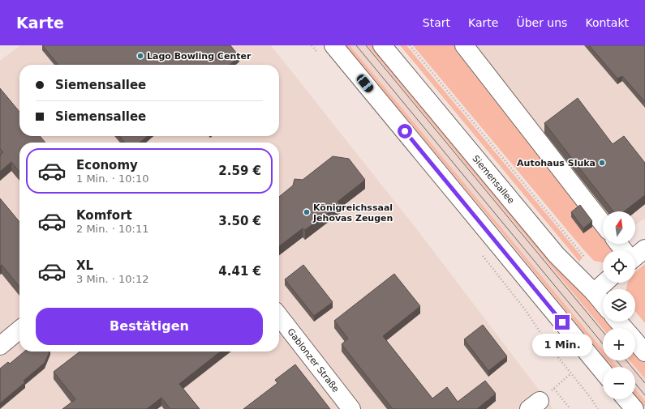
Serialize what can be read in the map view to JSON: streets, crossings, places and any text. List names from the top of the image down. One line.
{"streets":{"main road":["Siemensallee","Gablonzer Straße"]},"places":["Lago Bowling Center","Autohaus Sluka","Königreichssaal Jehovas Zeugen"],"north":"top","page":{"header":"Karte","nav":["Start","Karte","Über uns","Kontakt"],"banner":["Siemensallee","Siemensallee"],"list":[{"name":"Economy","note":"1 Min. · 10:10","value":"2.59 €"},{"name":"Komfort","note":"2 Min. · 10:11","value":"3.50 €"},{"name":"XL","note":"3 Min. · 10:12","value":"4.41 €"}],"map_buttons":["+","−"],"buttons":"Bestätigen","bubble":"1 Min."}}
